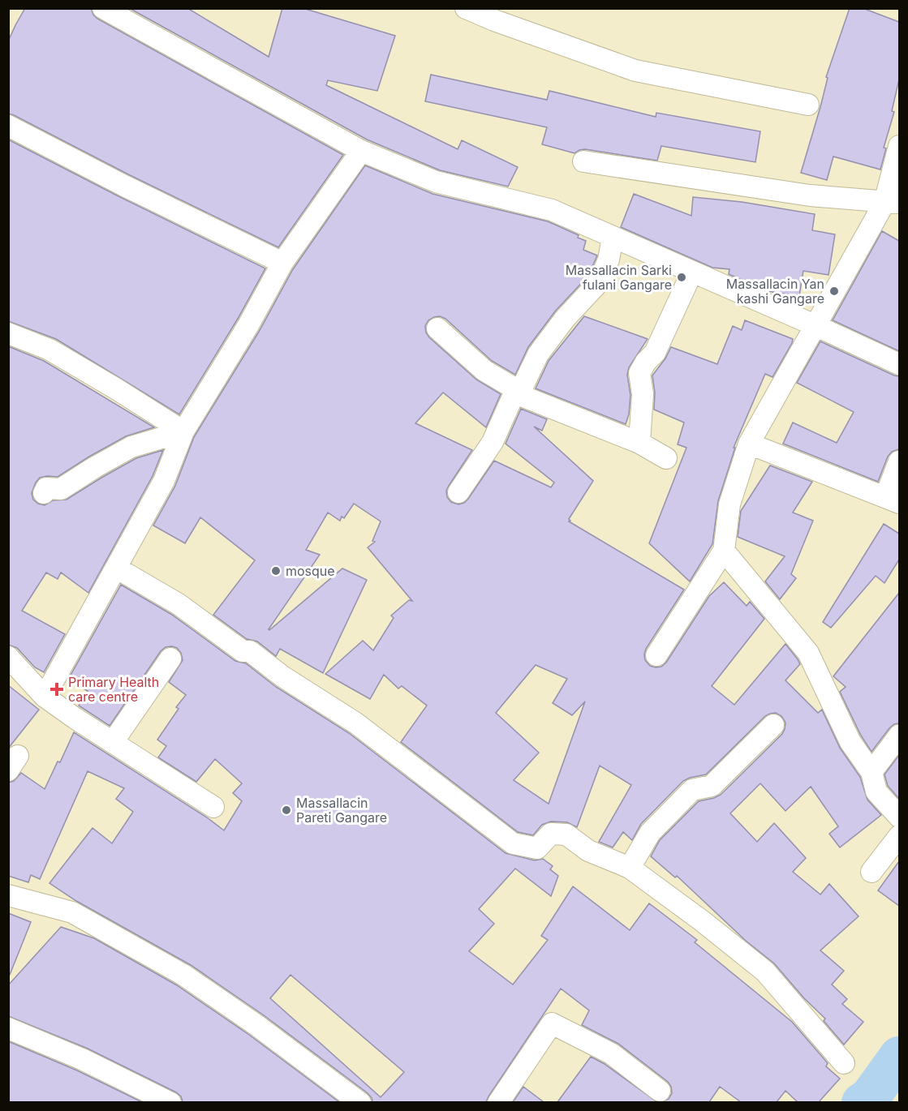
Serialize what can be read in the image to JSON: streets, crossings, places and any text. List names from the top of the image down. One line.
{"places":{"other":["Massallacin Sarki fulani Gangare","Massallacin Yan kashi Gangare","mosque","Massallacin Pareti Gangare"],"health":["Primary Health care centre"]}}
